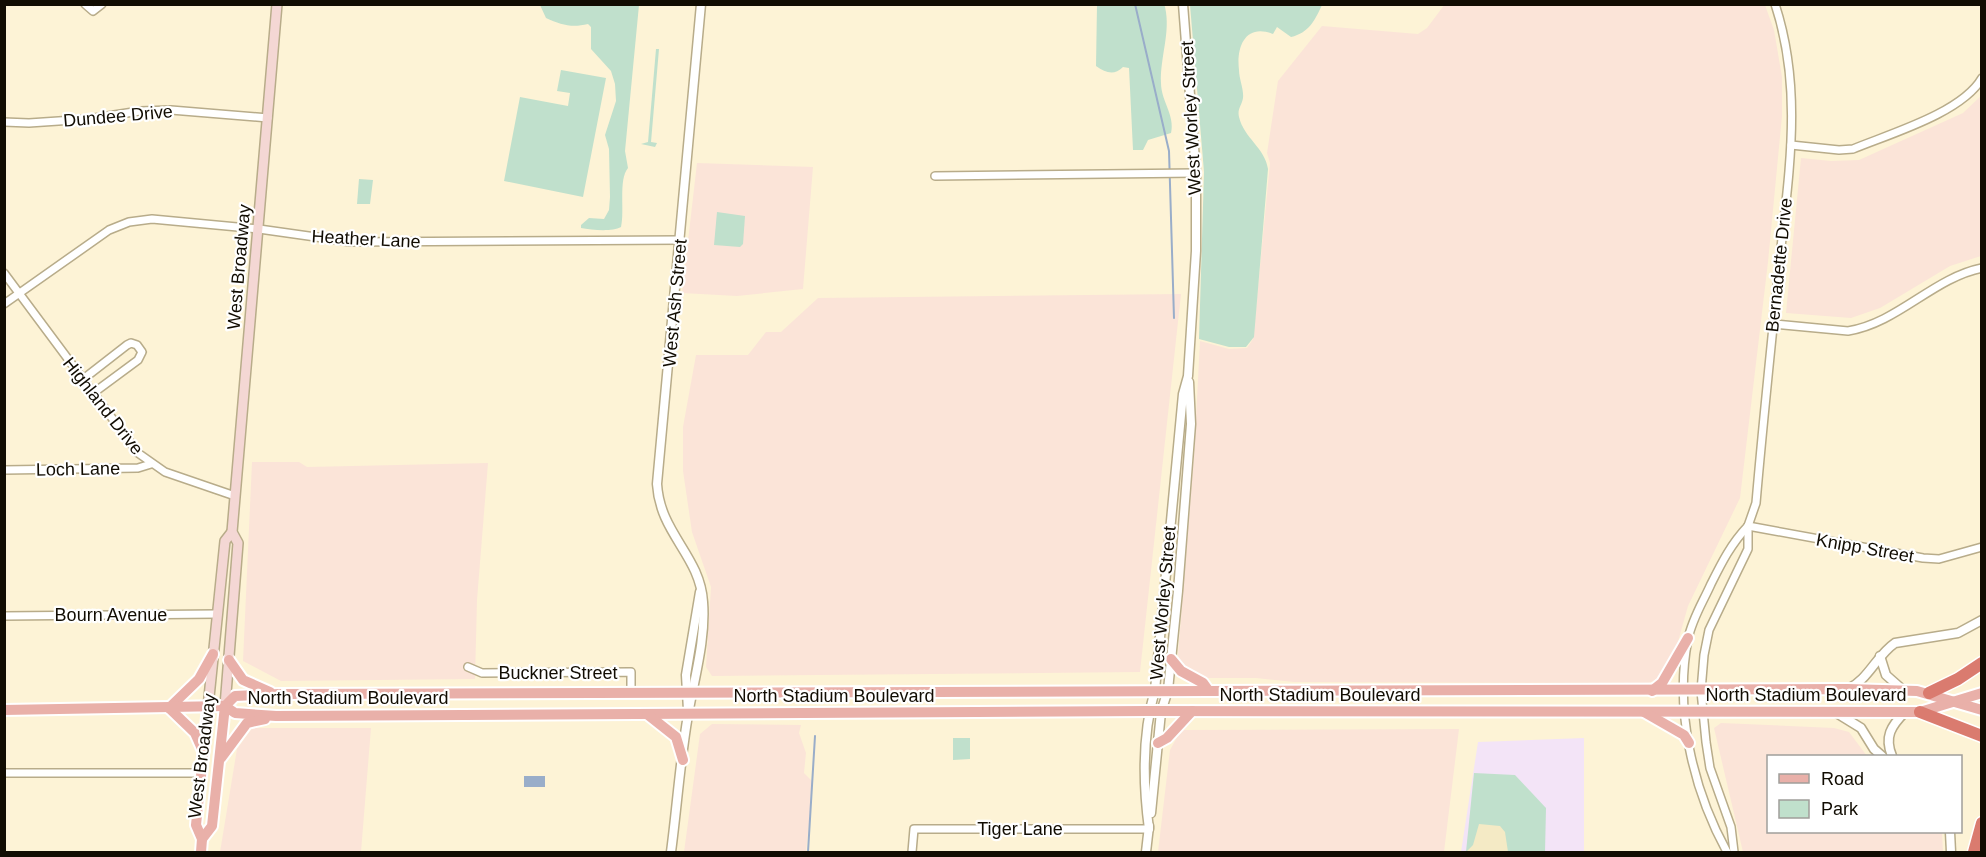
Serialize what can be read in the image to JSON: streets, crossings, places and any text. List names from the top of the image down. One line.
{"streets":{"main road":["West Broadway","North Stadium Boulevard"],"street":["Dundee Drive","West Worley Street","Heather Lane","Bernadette Drive","West Ash Street","Highland Drive","Loch Lane","Knipp Street","Bourn Avenue","Buckner Street","Tiger Lane"]},"crossings":[["Dundee Drive","West Broadway"],["West Worley Street","North Stadium Boulevard"],["West Worley Street","Tiger Lane"],["Heather Lane","West Broadway"],["Heather Lane","West Ash Street"],["Heather Lane","Highland Drive"],["Bernadette Drive","Knipp Street"],["Bernadette Drive","North Stadium Boulevard"],["West Broadway","Highland Drive"],["West Broadway","Bourn Avenue"],["West Broadway","North Stadium Boulevard"],["West Ash Street","North Stadium Boulevard"],["Highland Drive","Loch Lane"],["Buckner Street","North Stadium Boulevard"]],"legend":["Road","Park"]}
